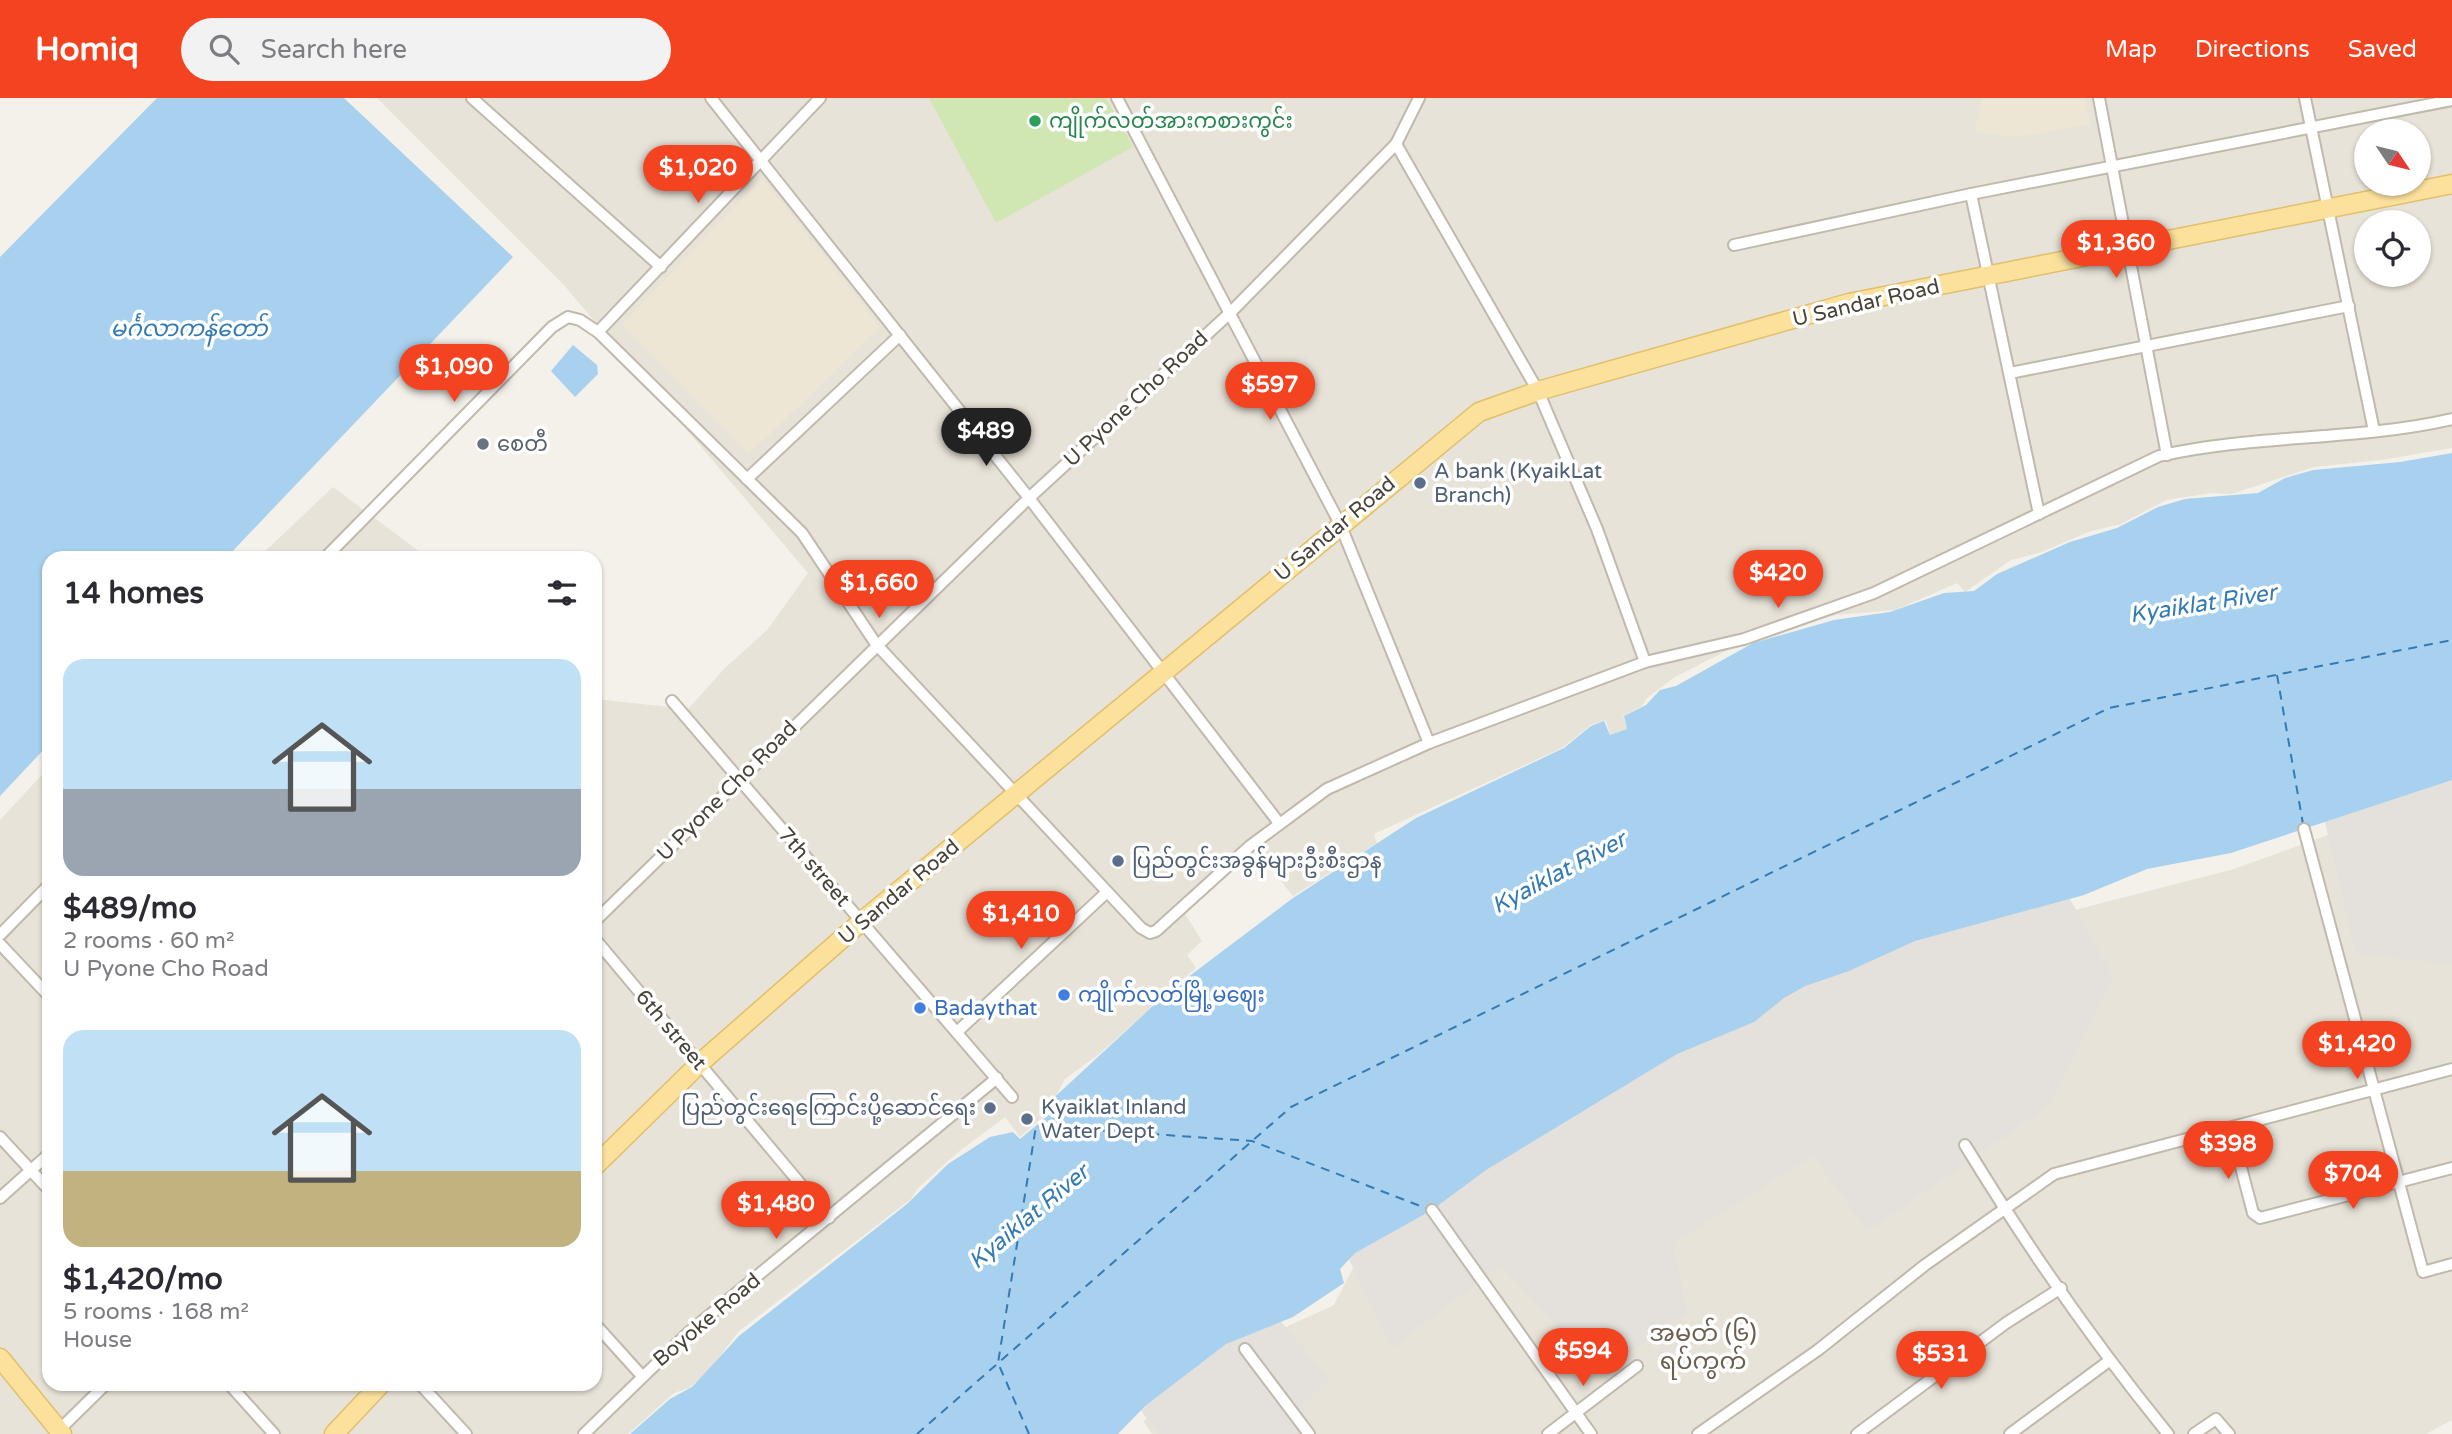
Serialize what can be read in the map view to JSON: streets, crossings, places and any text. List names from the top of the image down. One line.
{"streets":{"main road":["U Sandar Road"],"street":["U Pyone Cho Road","7th street","6th street","Boyoke Road"]},"crossings":[["U Sandar Road","7th street"],["U Sandar Road","6th street"],["U Pyone Cho Road","7th street"],["7th street","Boyoke Road"],["6th street","Boyoke Road"]],"districts":["အမှတ် (၆) ရပ်ကွက်"],"water":["မင်္ဂလာကန်တော်","Kyaiklat River"],"places":["ကျိုက်လတ်အားကစားကွင်း","စေတီ","A bank (KyaikLat Branch)","ပြည်တွင်းအခွန်များဦးစီးဌာန","ကျိုက်လတ်မြို့မဈေး","Badaythat","ပြည်တွင်းရေကြောင်းပို့ဆောင်ရေး","Kyaiklat Inland Water Dept"],"north":"bottom right","page":{"header":"Homiq","search":"Search here","nav":["Map","Directions","Saved"],"price":["$1,020","$1,360","$1,090","$597","$489","$420","$1,660","$1,410","$1,420","$398","$704","$1,480","$594","$531"],"heading":"14 homes","list":[{"name":"$489/mo","note":"2 rooms · 60 m² · U Pyone Cho Road"},{"name":"$1,420/mo","note":"5 rooms · 168 m² · House"}]}}
